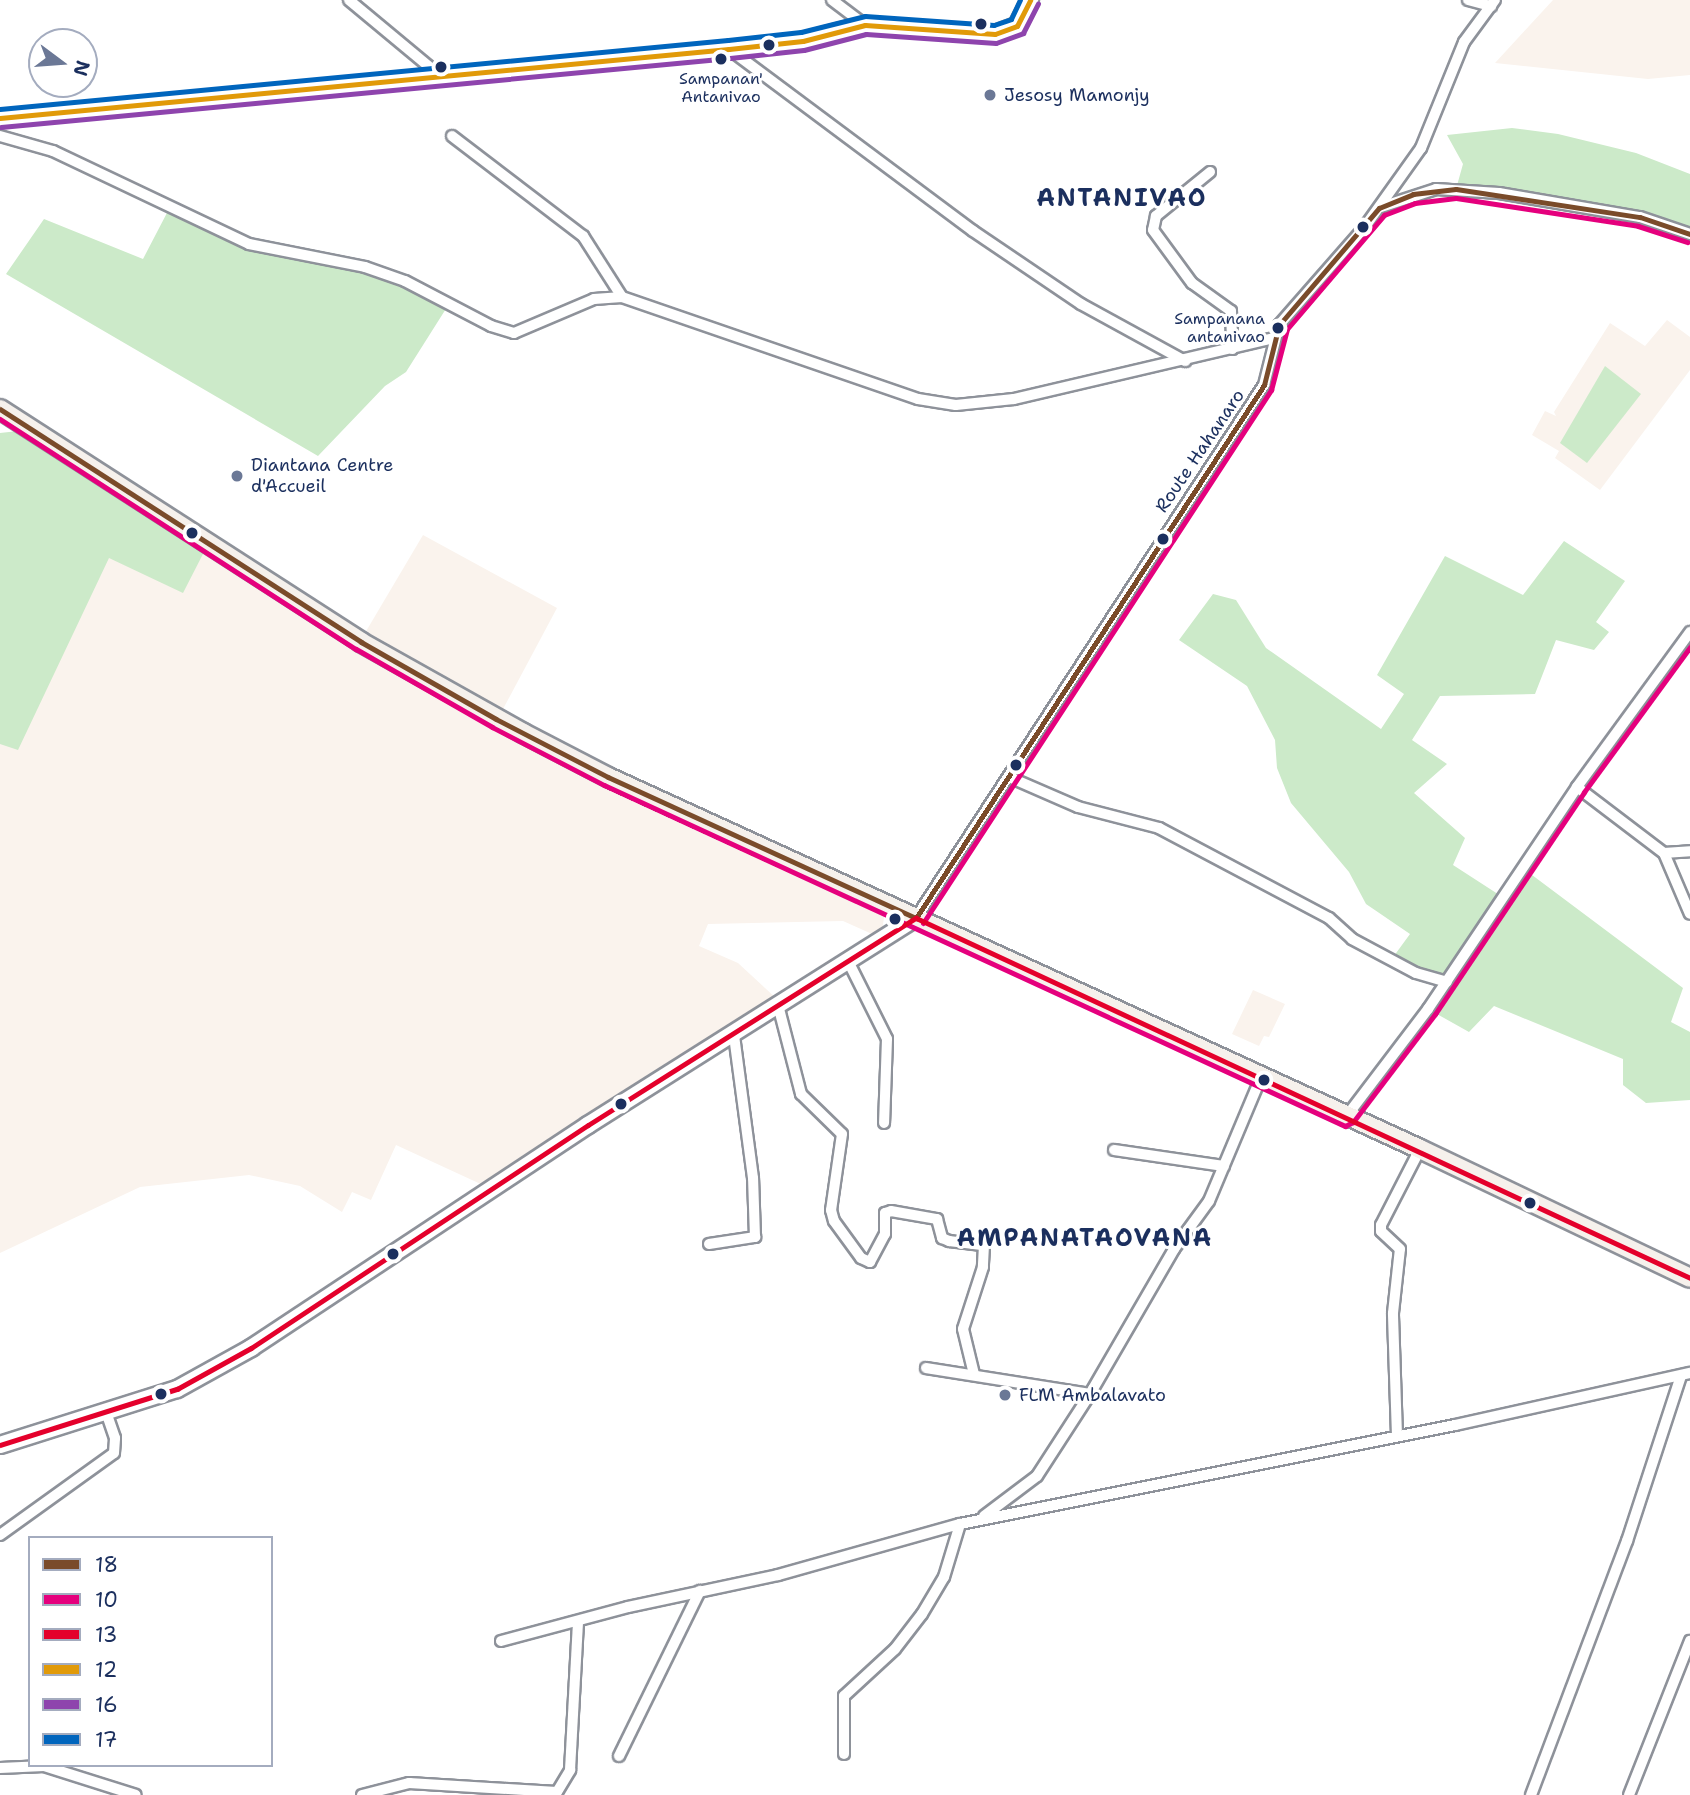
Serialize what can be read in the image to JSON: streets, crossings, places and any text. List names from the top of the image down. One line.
{"streets":{"street":["Route Hahanaro"]},"districts":["ANTANIVAO","AMPANATAOVANA"],"places":["Sampanan' Antanivao","Jesosy Mamonjy","Sampanana antanivao","Diantana Centre d'Accueil","FLM Ambalavato"],"lines":["transit line 12","transit line 17","transit line 16","transit line 18","transit line 10","transit line 13"],"legend":["18","10","13","12","16","17"],"north":"right"}
